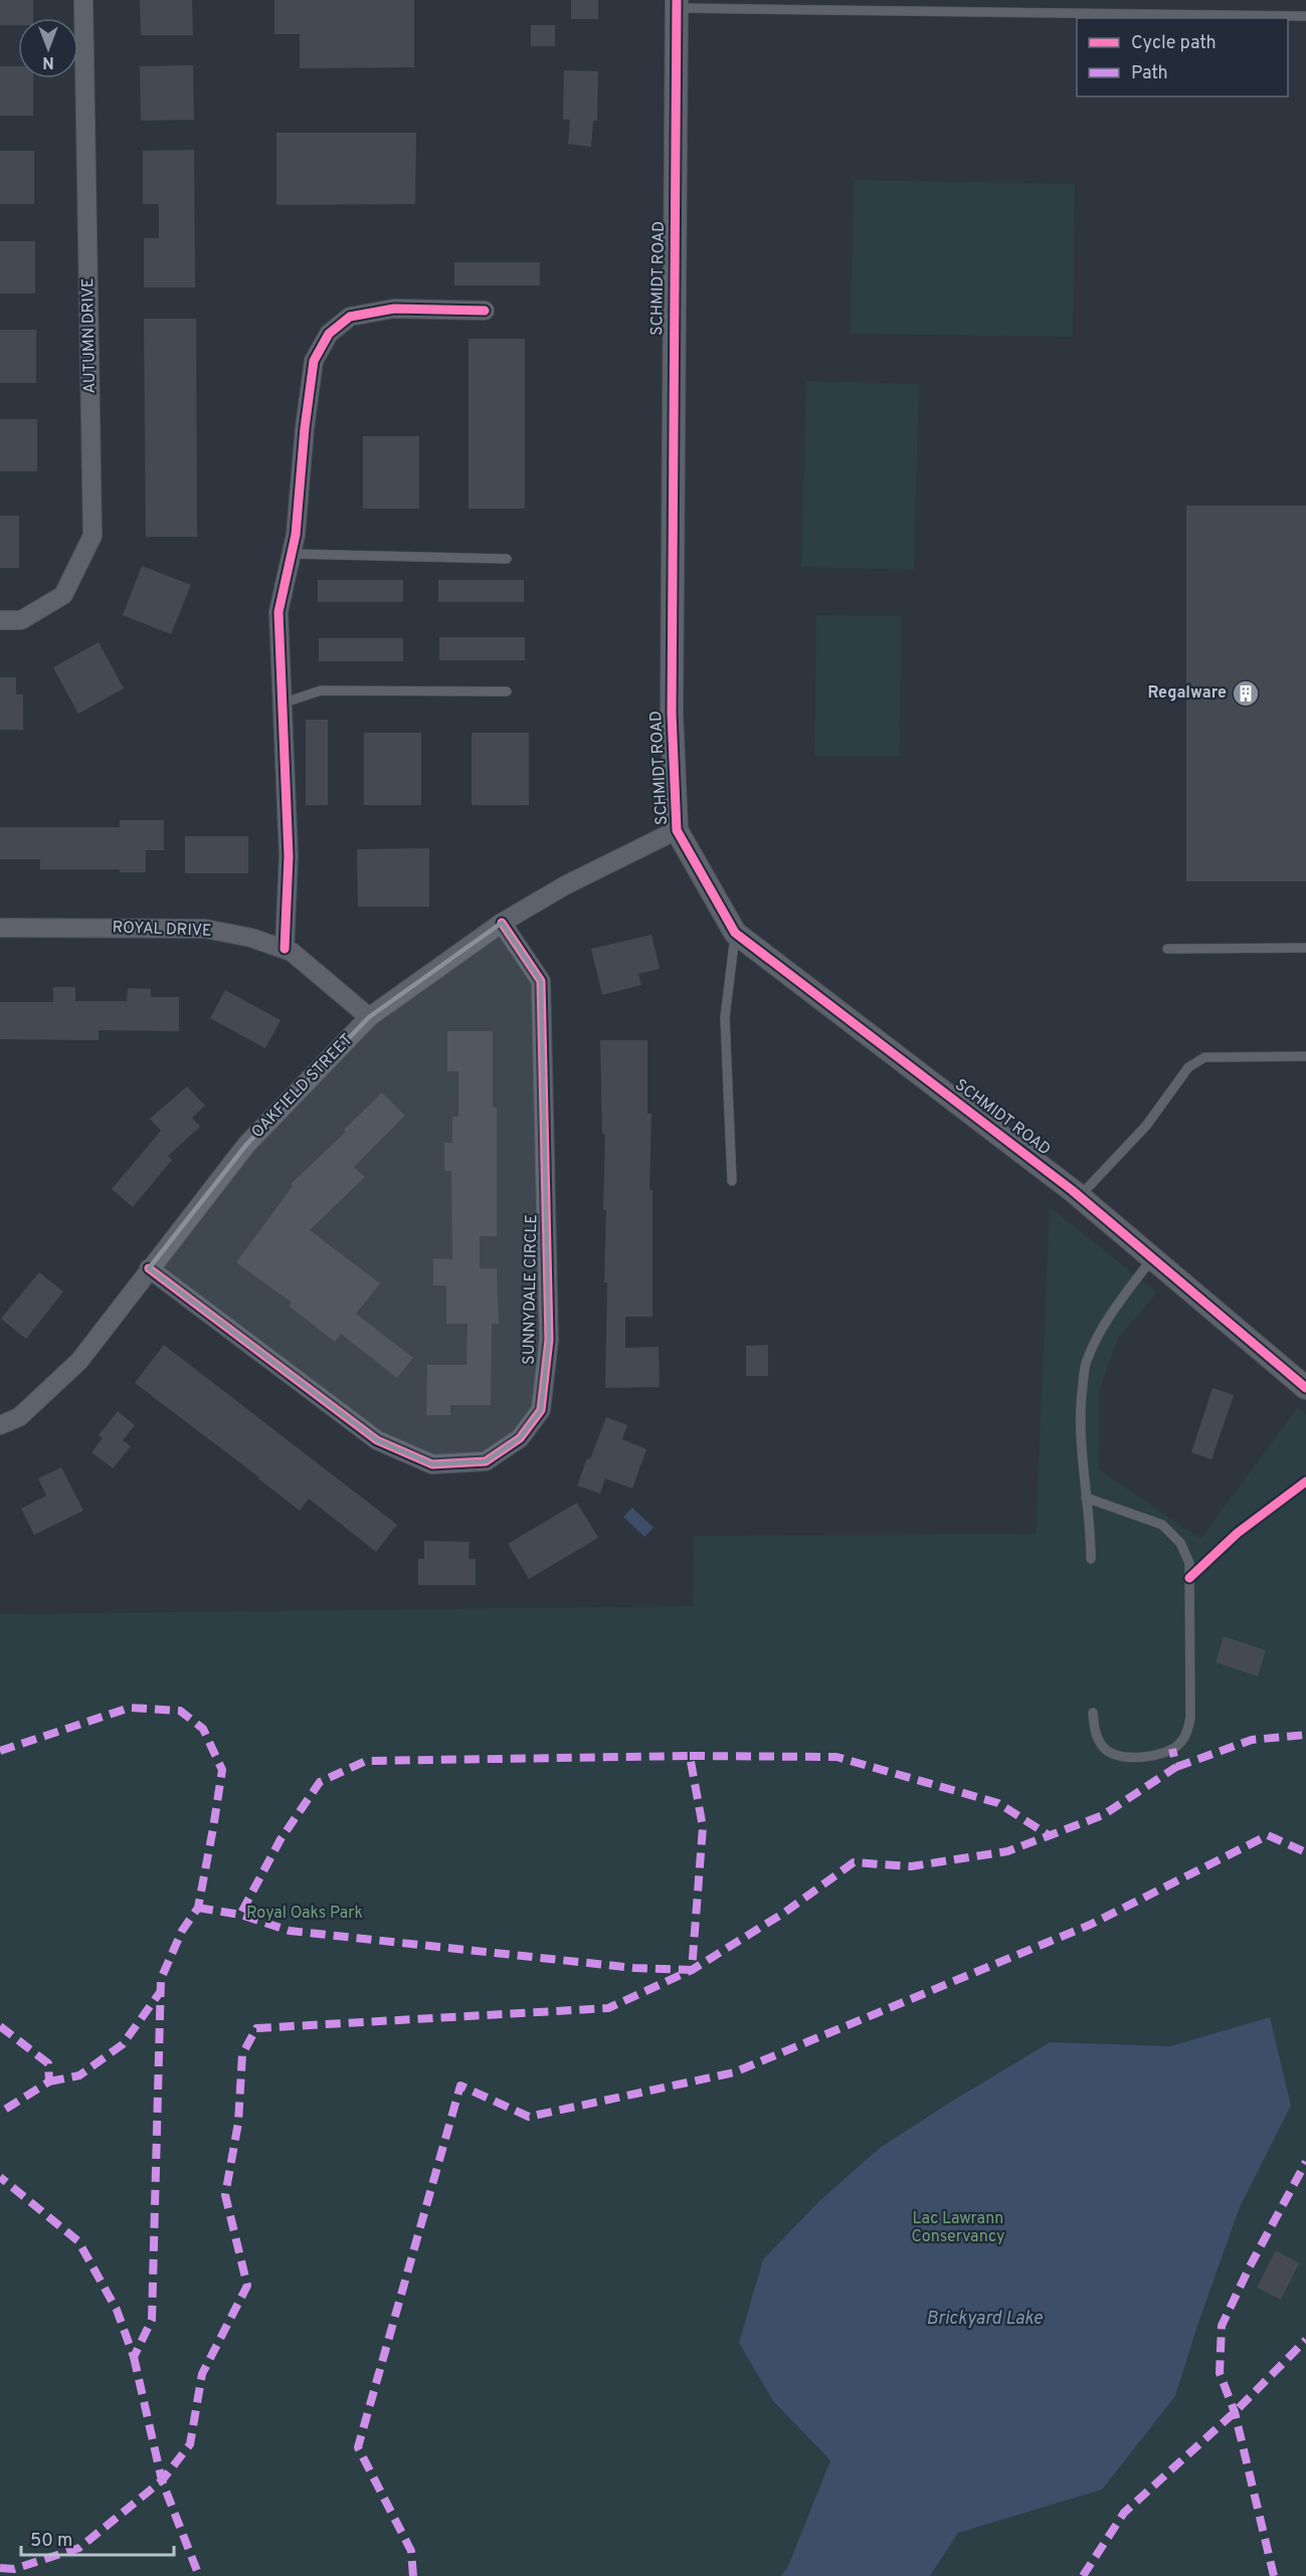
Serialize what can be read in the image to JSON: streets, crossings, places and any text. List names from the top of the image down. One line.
{"streets":{"street":["SCHMIDT ROAD","AUTUMN DRIVE","ROYAL DRIVE","OAKFIELD STREET","SUNNYDALE CIRCLE"]},"crossings":[["SCHMIDT ROAD","OAKFIELD STREET"],["ROYAL DRIVE","OAKFIELD STREET"],["OAKFIELD STREET","SUNNYDALE CIRCLE"]],"water":["Brickyard Lake"],"parks":["Royal Oaks Park","Lac Lawrann Conservancy"],"places":{"building":["Regalware"]},"legend":["Cycle path","Path"],"scale_bar":"50 m","north":"bottom"}
